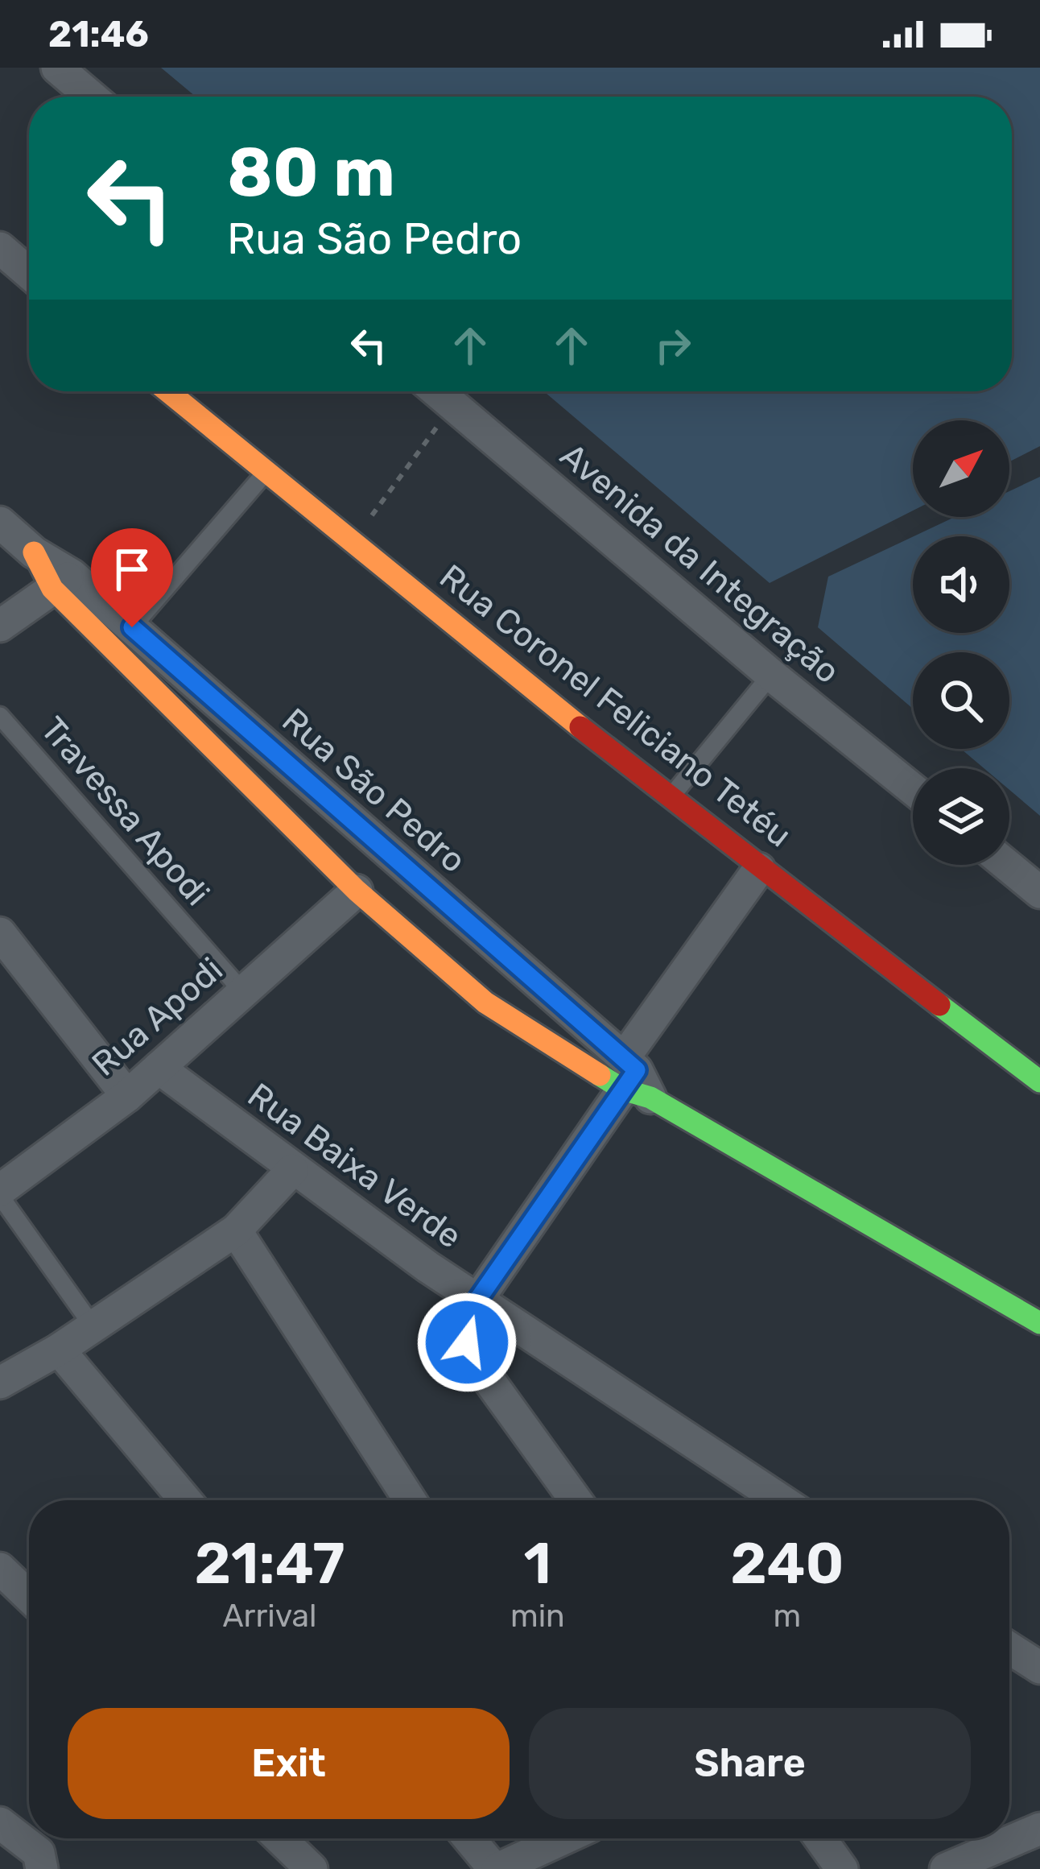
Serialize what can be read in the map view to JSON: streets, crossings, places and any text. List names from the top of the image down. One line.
{"streets":{"street":["Avenida da Integração","Rua Coronel Feliciano Tetéu","Rua São Pedro","Rua Apodi","Rua Baixa Verde"],"lane":["Travessa Apodi"]},"crossings":[["Rua São Pedro","Rua Apodi"],["Travessa Apodi","Rua Apodi"],["Rua Apodi","Rua Baixa Verde"]],"north":"top right","page":{"status":"21:46","turn":["80 m","Rua São Pedro"],"eta":["21:47","Arrival","1","min","240","m"],"buttons":["Exit","Share"]}}
